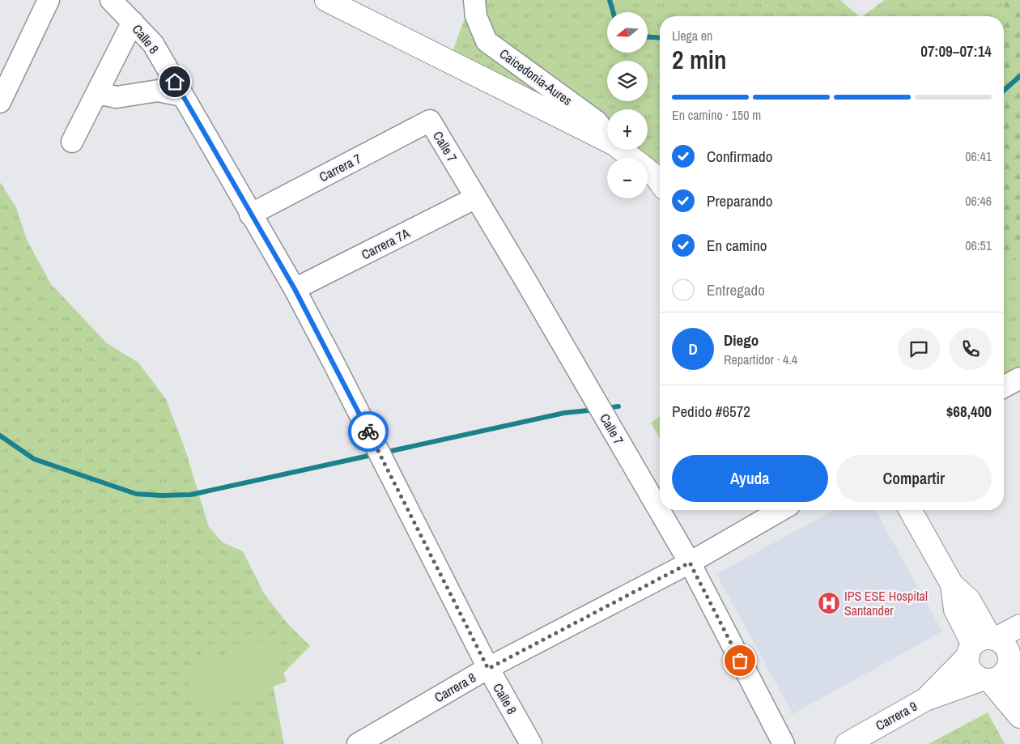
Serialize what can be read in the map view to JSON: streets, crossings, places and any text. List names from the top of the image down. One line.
{"streets":{"main road":["Carrera 9"],"street":["Calle 8","Caicedonia-Aures","Calle 7","Carrera 7","Carrera 7A","Carrera 8"]},"crossings":[["Calle 8","Carrera 7"],["Calle 8","Carrera 7A"],["Calle 8","Carrera 8"],["Calle 7","Carrera 7"],["Calle 7","Carrera 7A"],["Calle 7","Carrera 8"]],"places":{"hospital":["IPS ESE Hospital Santander"]},"north":"left","page":{"map_buttons":["+","−"],"heading":["2 min","Llega en","07:09–07:14"],"panel":["Diego","Repartidor · 4.4","Pedido #6572","$68,400"],"bar":"En camino · 150 m","list":[["Confirmado","06:41"],["Preparando","06:46"],["En camino","06:51"],"Entregado"],"round":"D","buttons":["Ayuda","Compartir"]}}
